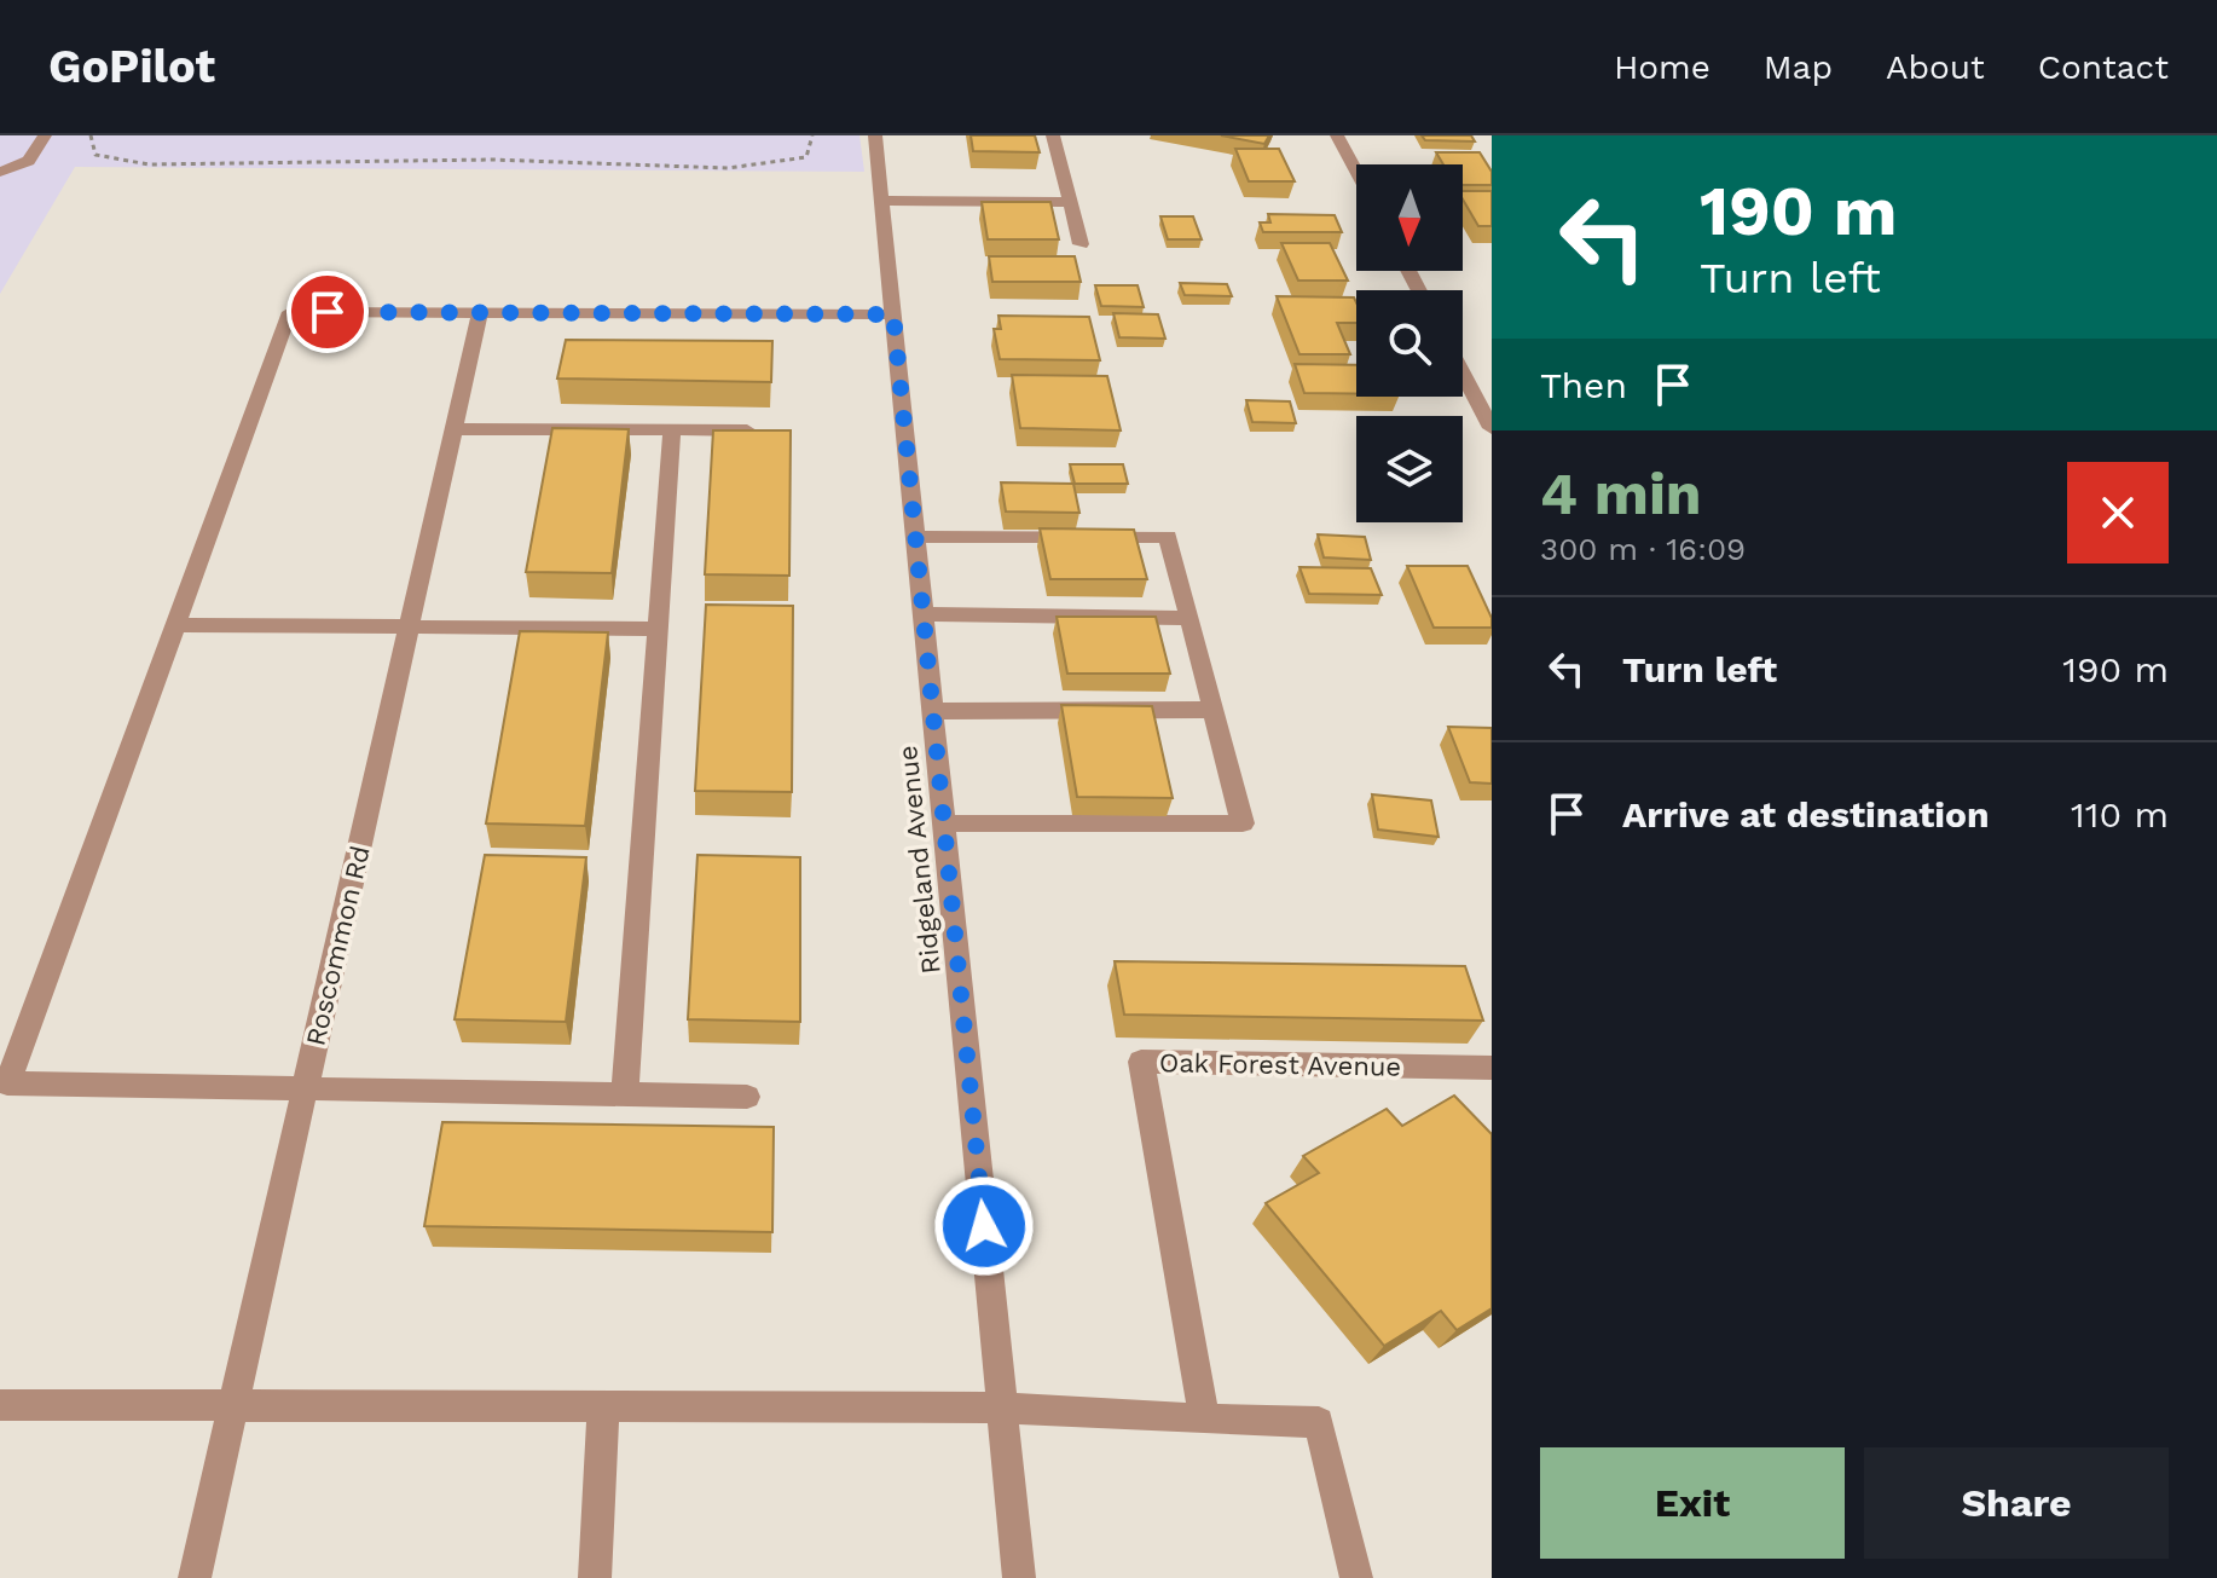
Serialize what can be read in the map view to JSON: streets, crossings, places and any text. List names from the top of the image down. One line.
{"streets":{"street":["Ridgeland Avenue","Roscommon Rd","Oak Forest Avenue"]},"north":"bottom","page":{"header":"GoPilot","nav":["Home","Map","About","Contact"],"turn":["190 m","Turn left"],"then":"Then","heading":["4 min","300 m · 16:09"],"list":[{"name":"Turn left","value":"190 m"},{"name":"Arrive at destination","value":"110 m"}],"buttons":["Exit","Share"]}}
